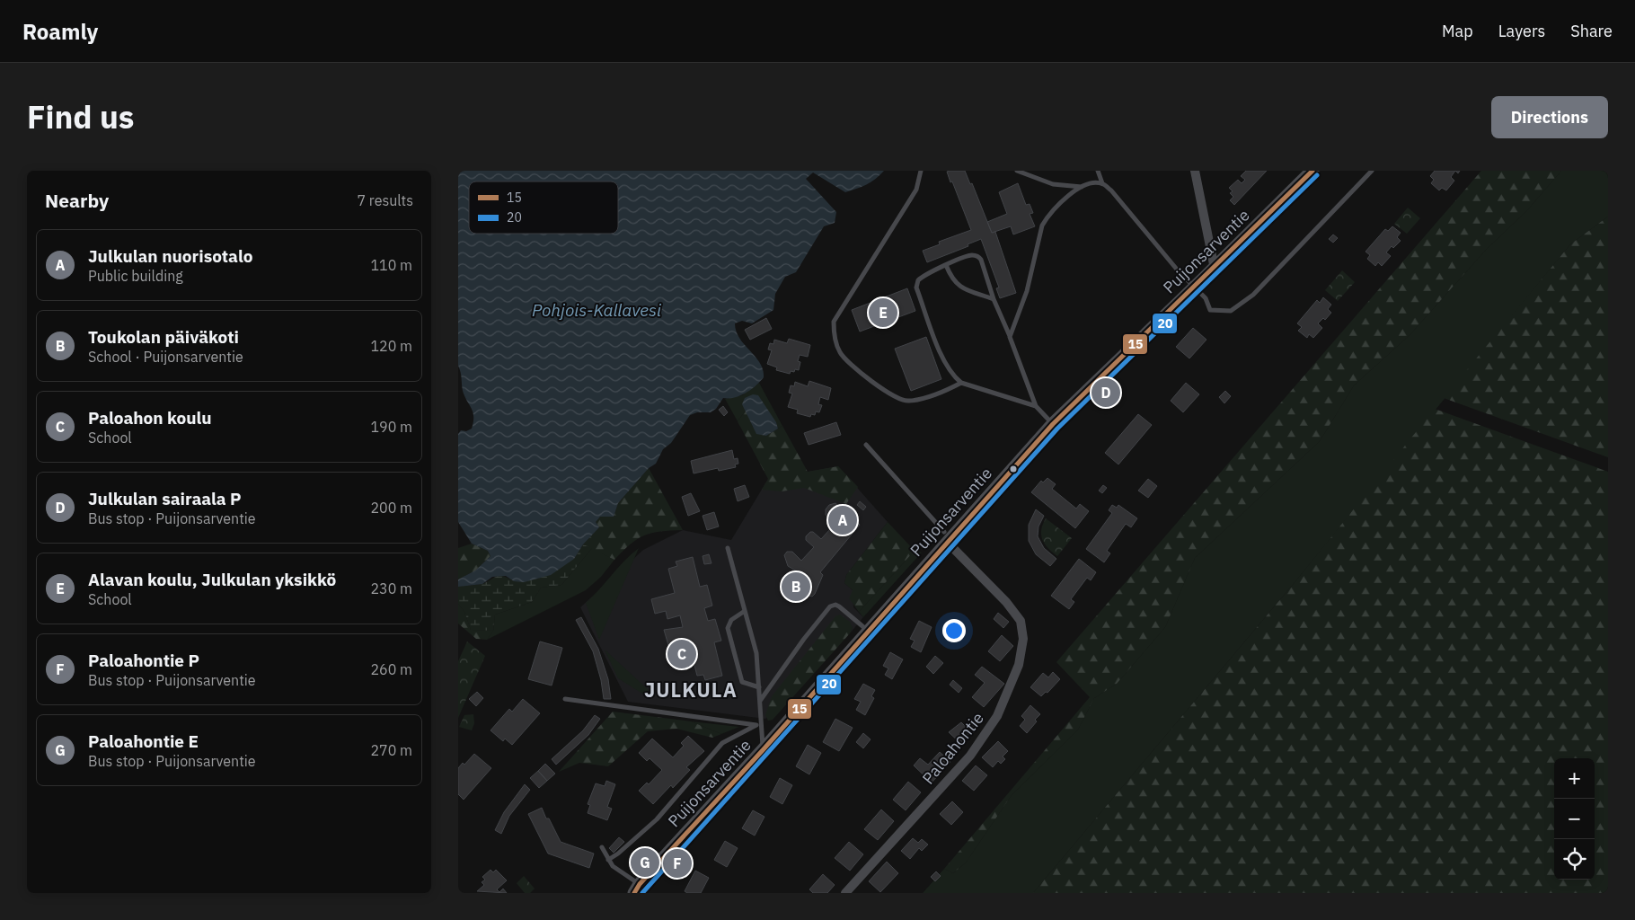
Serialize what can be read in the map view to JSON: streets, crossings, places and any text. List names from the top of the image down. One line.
{"streets":{"main road":["Puijonsarventie"],"street":["Paloahontie"]},"crossings":[["Puijonsarventie","Paloahontie"]],"districts":["JULKULA"],"water":["Pohjois-Kallavesi"],"lines":["transit line 15","transit line 20"],"legend":["15","20"],"page":{"header":"Roamly","nav":["Map","Layers","Share"],"title":"Find us","buttons":"Directions","heading":["Nearby","7 results"],"list":[{"mark":"A","name":"Julkulan nuorisotalo","note":"Public building","value":"110 m"},{"mark":"B","name":"Toukolan päiväkoti","note":"School · Puijonsarventie","value":"120 m"},{"mark":"C","name":"Paloahon koulu","note":"School","value":"190 m"},{"mark":"D","name":"Julkulan sairaala P","note":"Bus stop · Puijonsarventie","value":"200 m"},{"mark":"E","name":"Alavan koulu, Julkulan yksikkö","note":"School","value":"230 m"},{"mark":"F","name":"Paloahontie P","note":"Bus stop · Puijonsarventie","value":"260 m"},{"mark":"G","name":"Paloahontie E","note":"Bus stop · Puijonsarventie","value":"270 m"}],"pins":["E","D","A","B","C","G","F"],"map_buttons":["+","−"]}}
